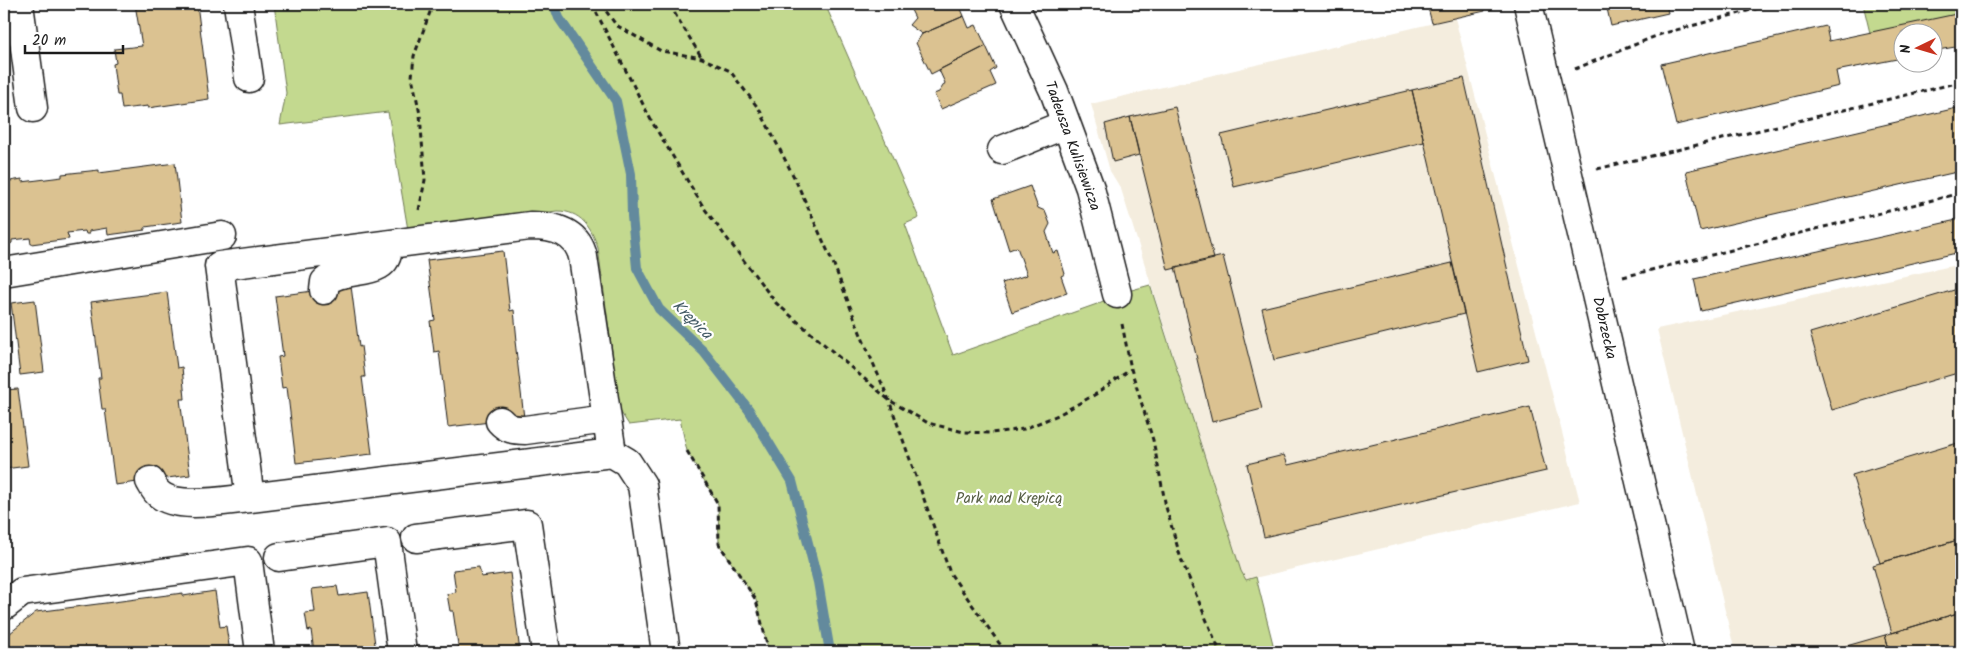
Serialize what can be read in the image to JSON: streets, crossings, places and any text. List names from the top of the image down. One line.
{"streets":{"street":["Tadeusza Kulisiewicza","Dobrzecka"]},"water":["Krępica"],"parks":["Park nad Krępicą"],"scale_bar":"20 m","north":"left"}
